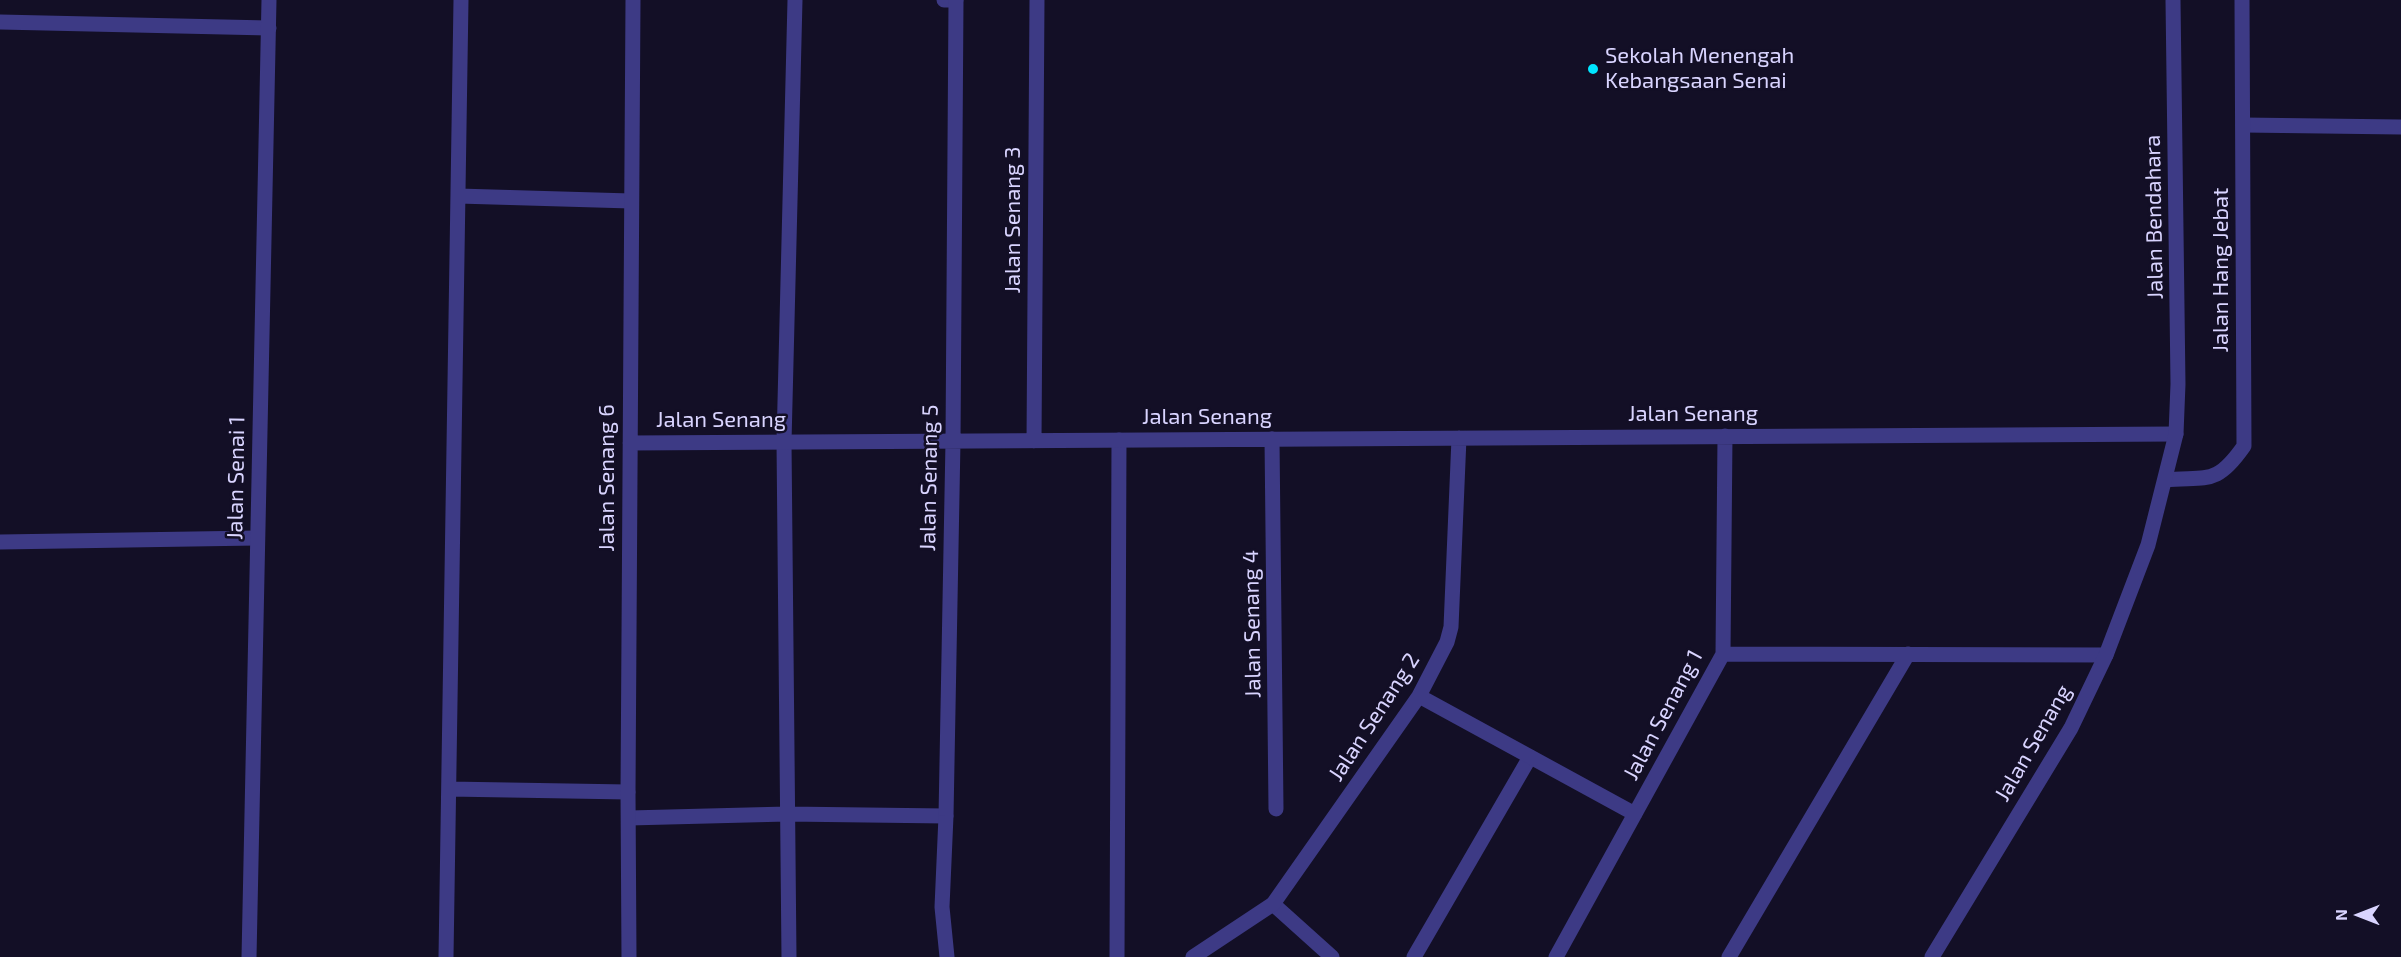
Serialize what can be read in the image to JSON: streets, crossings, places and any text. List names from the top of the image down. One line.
{"streets":{"street":["Jalan Bendahara","Jalan Senang 3","Jalan Hang Jebat","Jalan Senang","Jalan Senai 1","Jalan Senang 6","Jalan Senang 5","Jalan Senang 4","Jalan Senang 1","Jalan Senang 2"]},"crossings":[["Jalan Bendahara","Jalan Senang"],["Jalan Senang 3","Jalan Senang"],["Jalan Hang Jebat","Jalan Senang"],["Jalan Senang","Jalan Senang 6"],["Jalan Senang","Jalan Senang 5"],["Jalan Senang","Jalan Senang 4"],["Jalan Senang","Jalan Senang 1"],["Jalan Senang","Jalan Senang 2"]],"places":["Sekolah Menengah Kebangsaan Senai"],"north":"left"}
